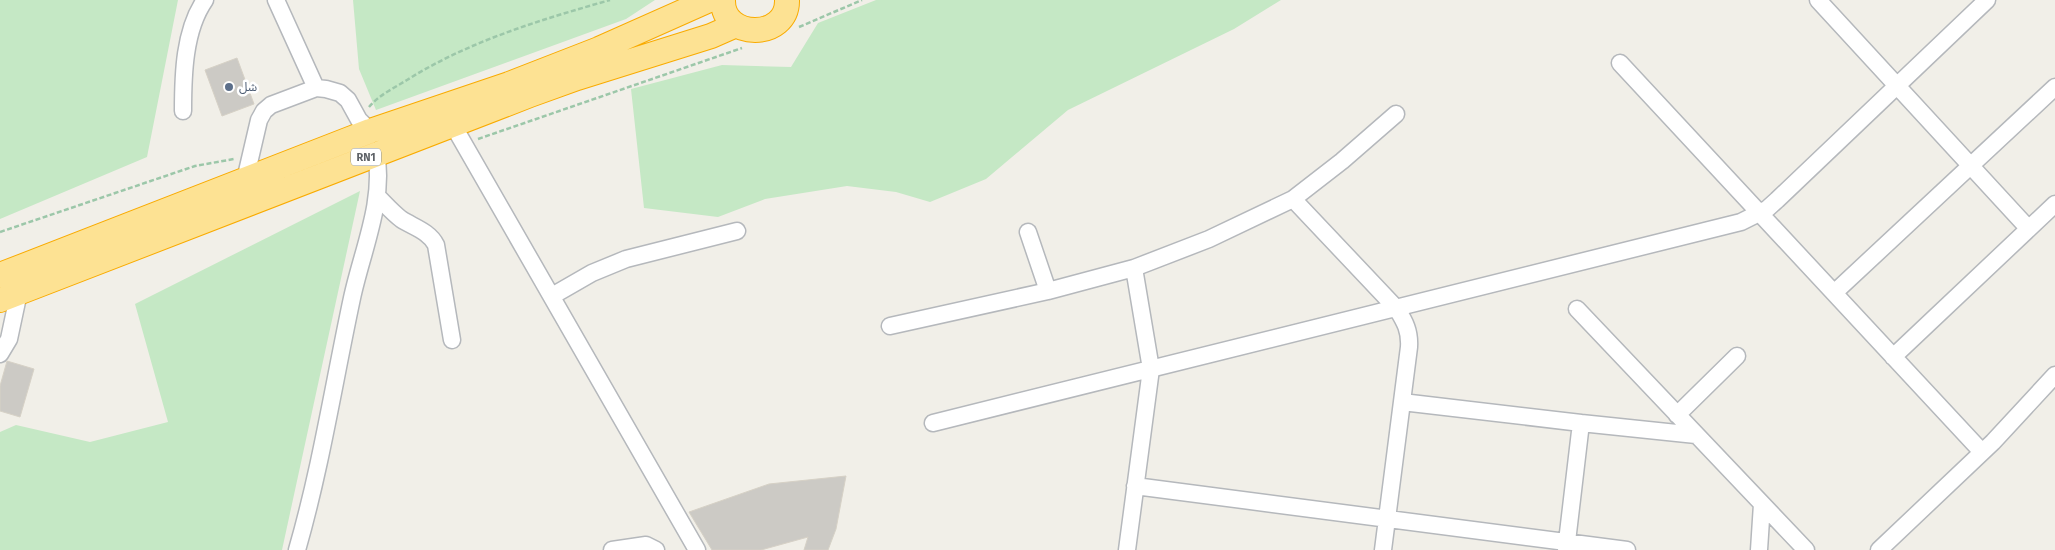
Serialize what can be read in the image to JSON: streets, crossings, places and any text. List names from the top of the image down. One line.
{"streets":{"highway":["RN1"]},"places":["شل"]}
